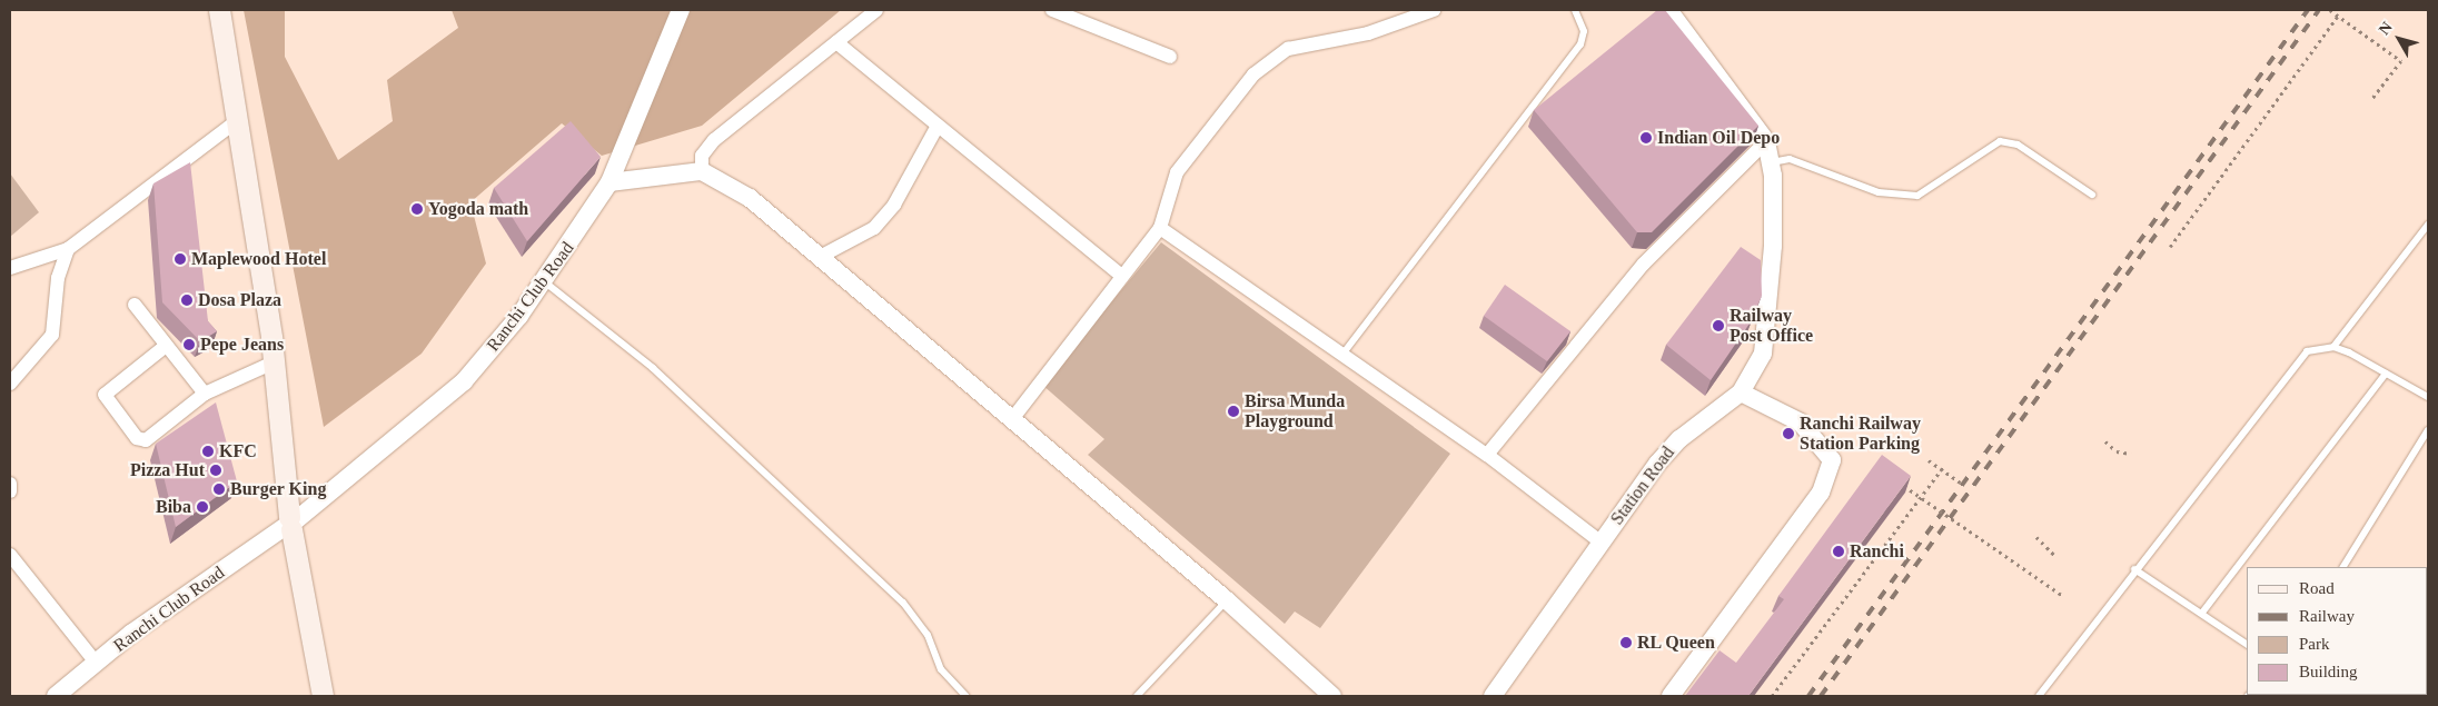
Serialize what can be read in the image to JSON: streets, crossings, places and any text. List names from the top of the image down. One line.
{"streets":{"street":["Ranchi Club Road","Station Road"]},"places":["Indian Oil Depo","Yogoda math","Maplewood Hotel","Dosa Plaza","Railway Post Office","Pepe Jeans","Birsa Munda Playground","Ranchi Railway Station Parking","KFC","Pizza Hut","Burger King","Biba","Ranchi","RL Queen"],"legend":["Road","Railway","Park","Building"],"north":"top left"}
